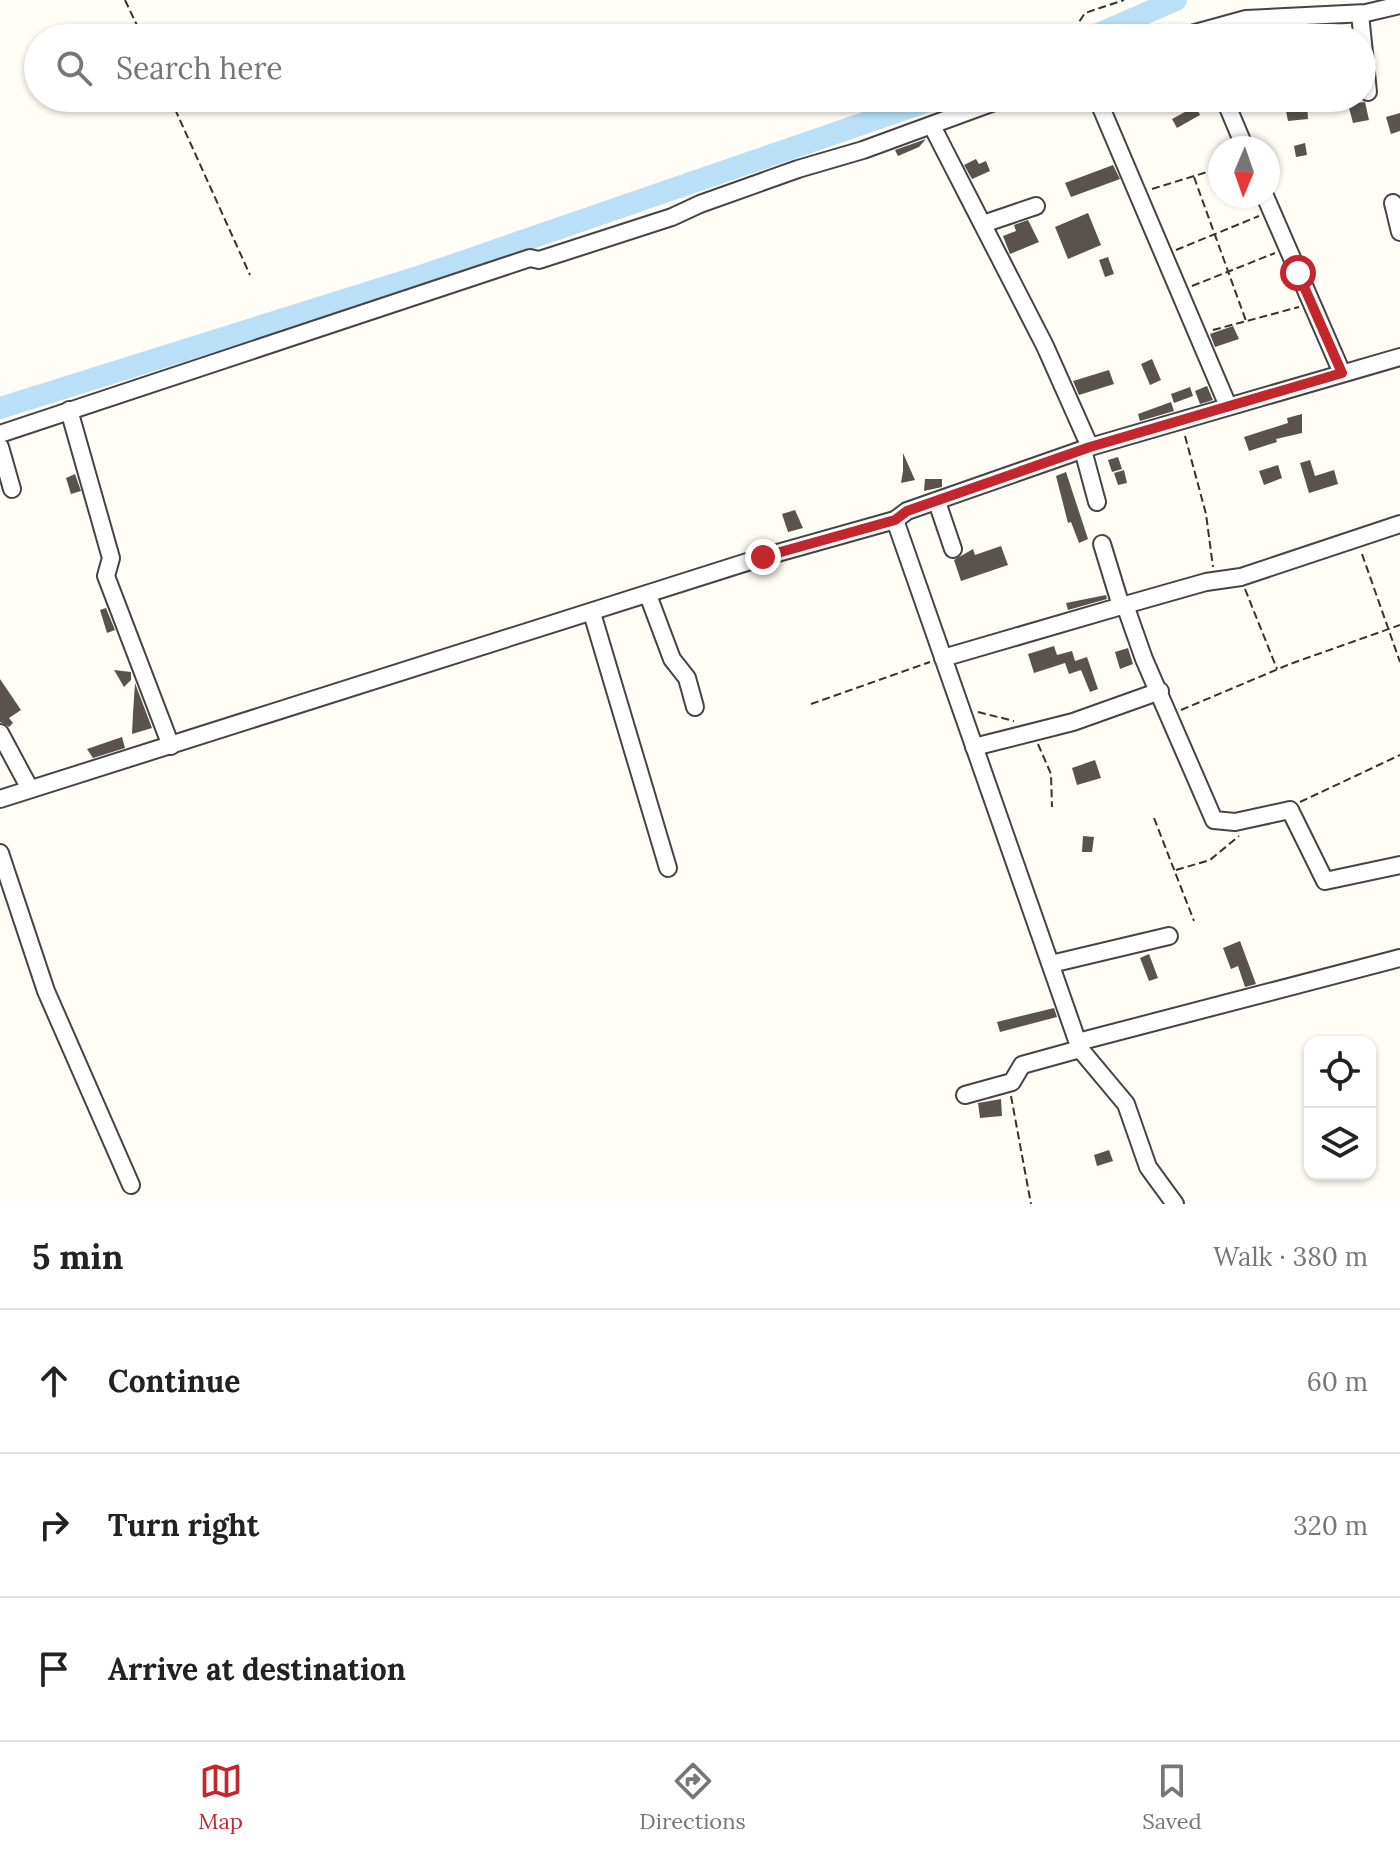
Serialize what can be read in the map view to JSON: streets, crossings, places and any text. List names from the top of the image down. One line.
{"north":"bottom","page":{"search":"Search here","heading":["5 min","Walk · 380 m"],"list":[["Continue","60 m"],["Turn right","320 m"],"Arrive at destination"],"nav":["Map","Directions","Saved"]}}
